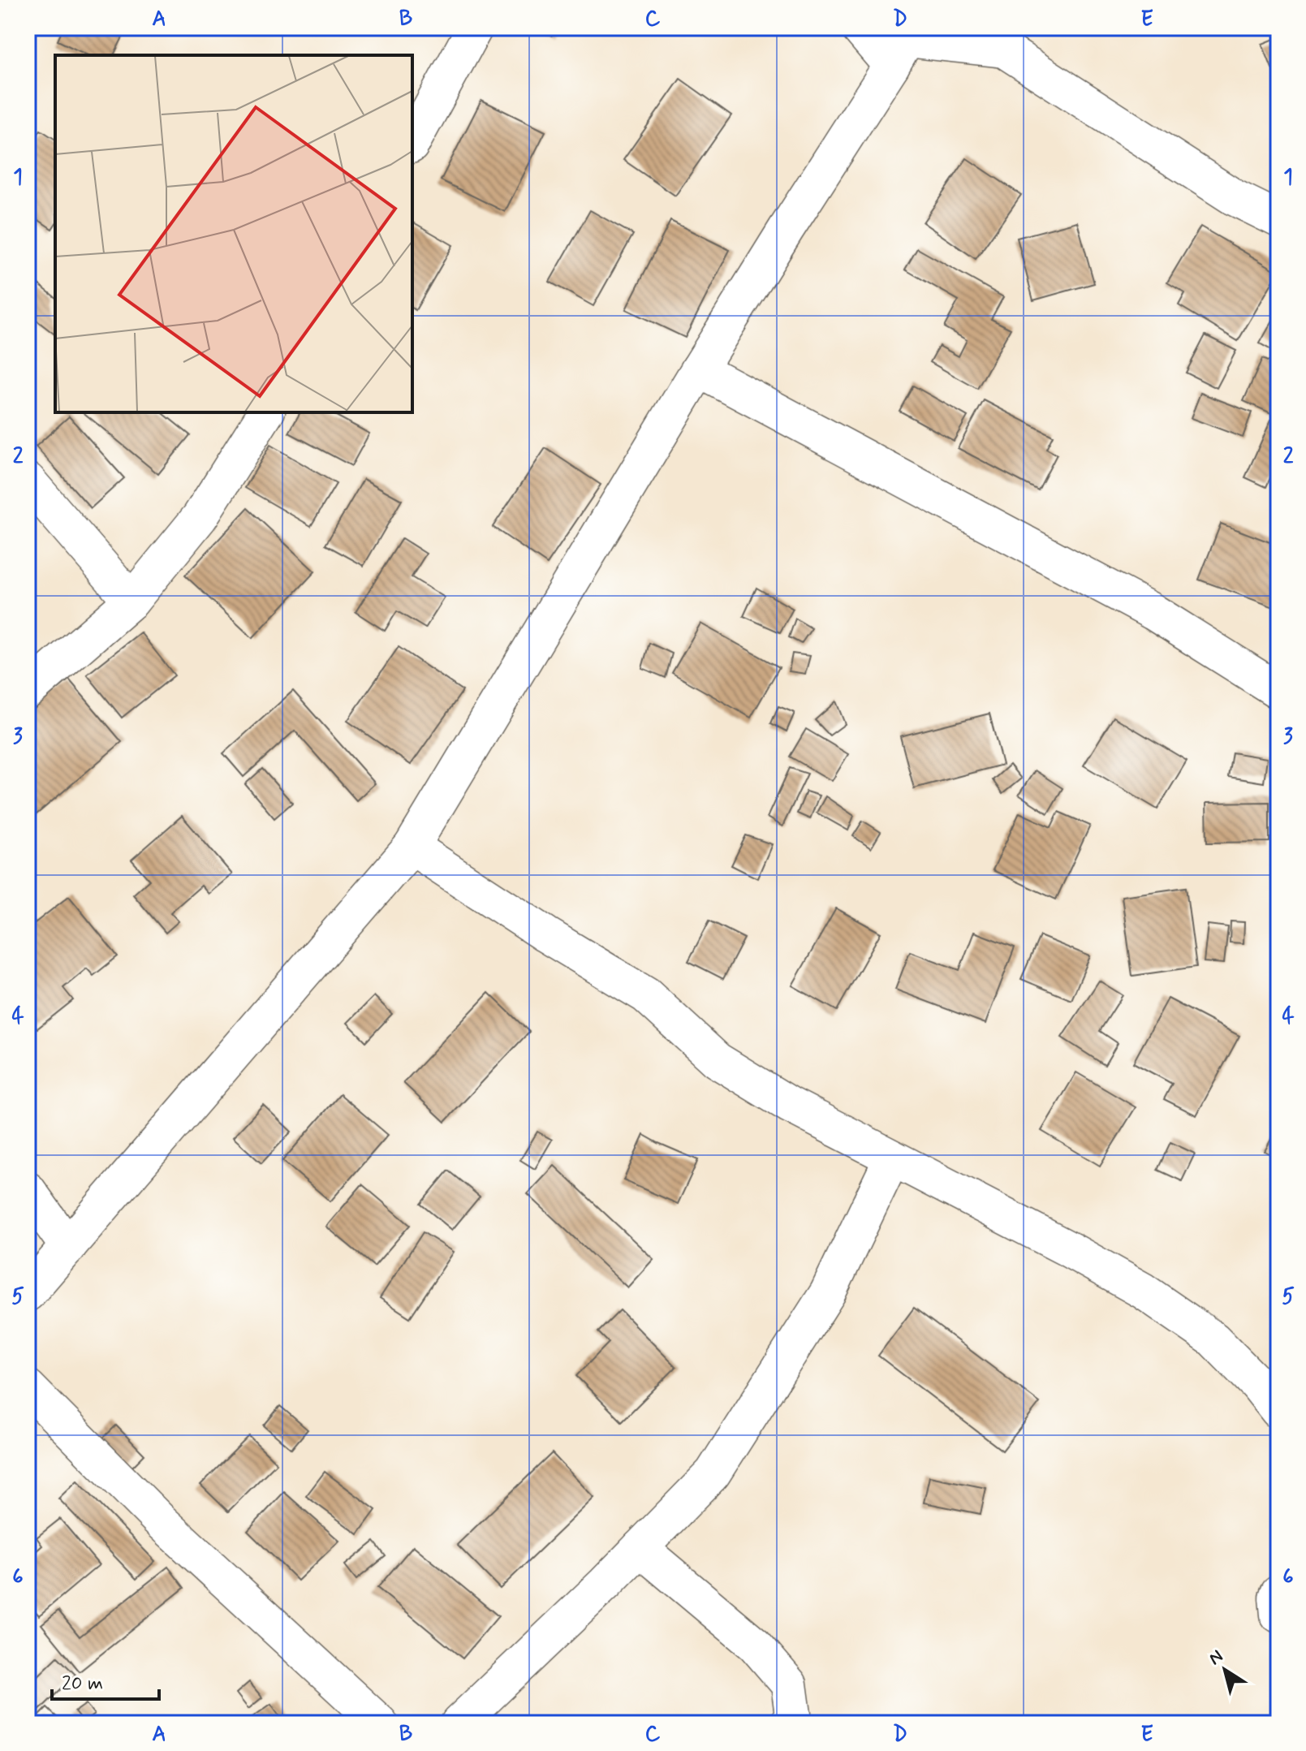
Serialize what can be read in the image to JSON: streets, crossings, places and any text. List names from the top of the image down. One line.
{"scale_bar":"20 m","north":"top left","grid":{"columns":["A","B","C","D","E"],"rows":["1","2","3","4","5","6"]}}
